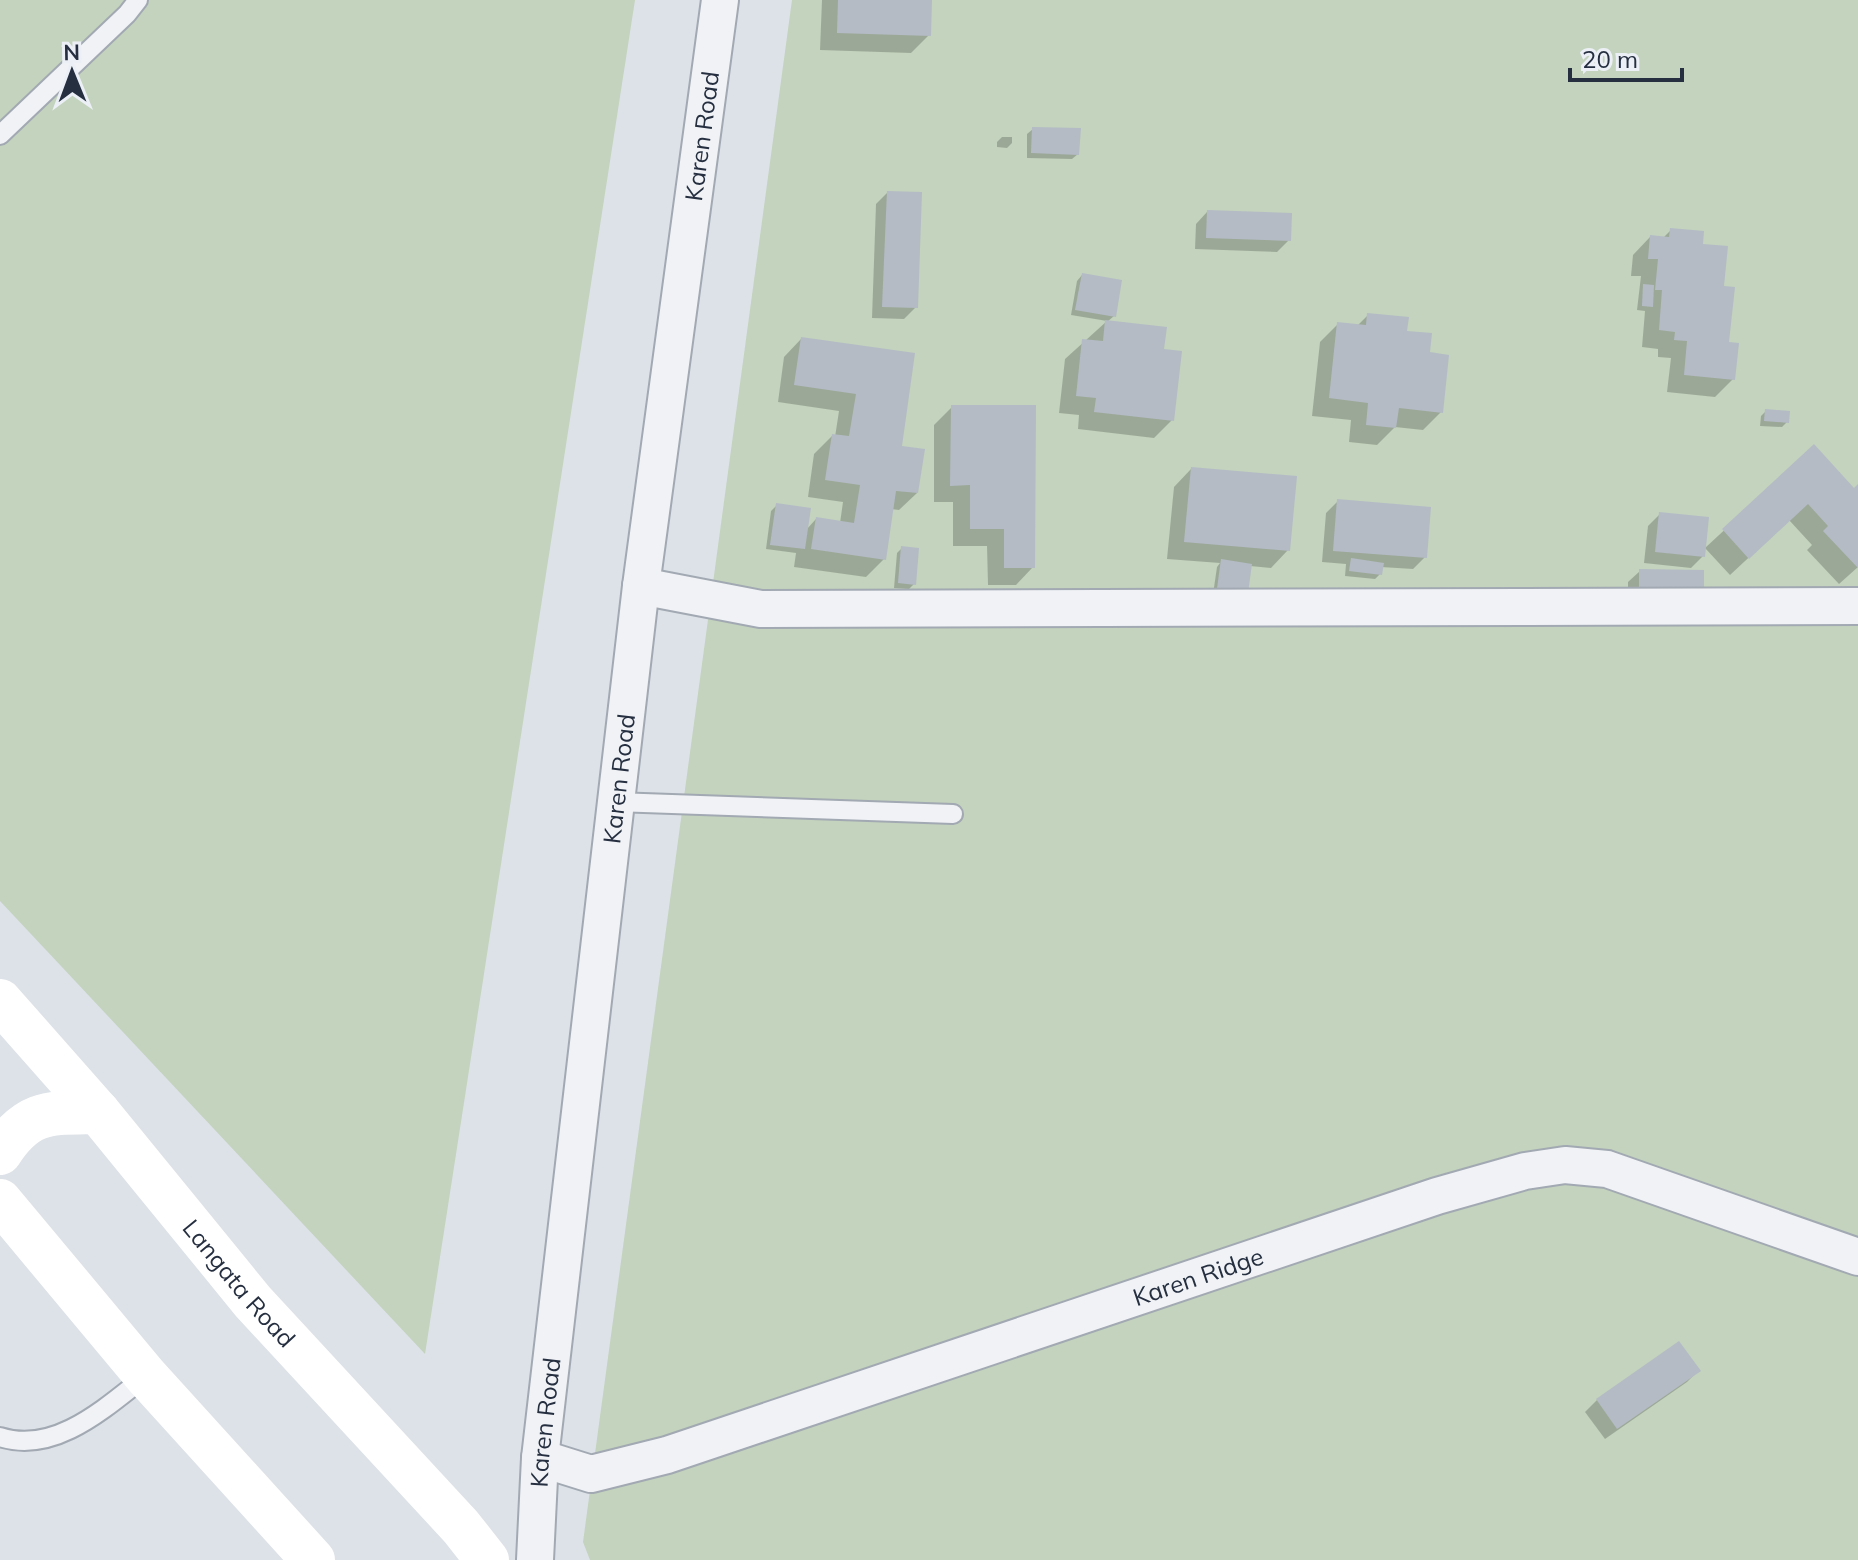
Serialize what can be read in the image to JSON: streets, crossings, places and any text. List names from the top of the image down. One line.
{"streets":{"main road":["Langata Road"],"street":["Karen Road","Karen Ridge"]},"crossings":[["Karen Road","Karen Ridge"]],"scale_bar":"20 m","north":"top"}
